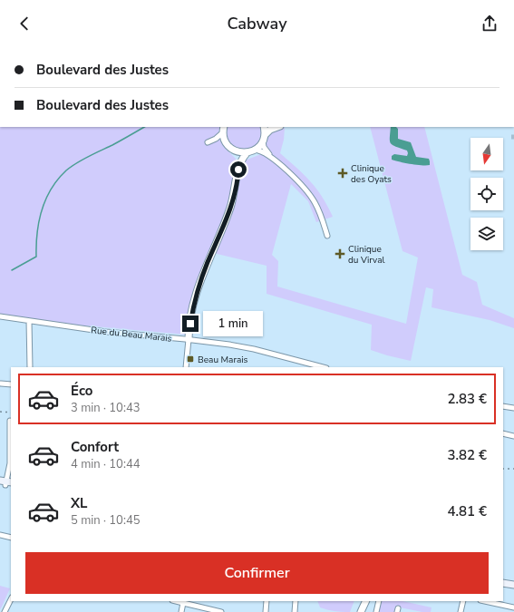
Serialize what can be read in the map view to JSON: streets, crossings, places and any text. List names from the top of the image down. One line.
{"streets":{"street":["Rue du Beau Marais"]},"places":{"health":["Clinique des Oyats","Clinique du Virval"],"transit":["Beau Marais"]},"north":"bottom","page":{"header":"Cabway","banner":["Boulevard des Justes","Boulevard des Justes"],"bubble":"1 min","list":[{"name":"Éco","note":"3 min · 10:43","value":"2.83 €"},{"name":"Confort","note":"4 min · 10:44","value":"3.82 €"},{"name":"XL","note":"5 min · 10:45","value":"4.81 €"}],"buttons":"Confirmer"}}
